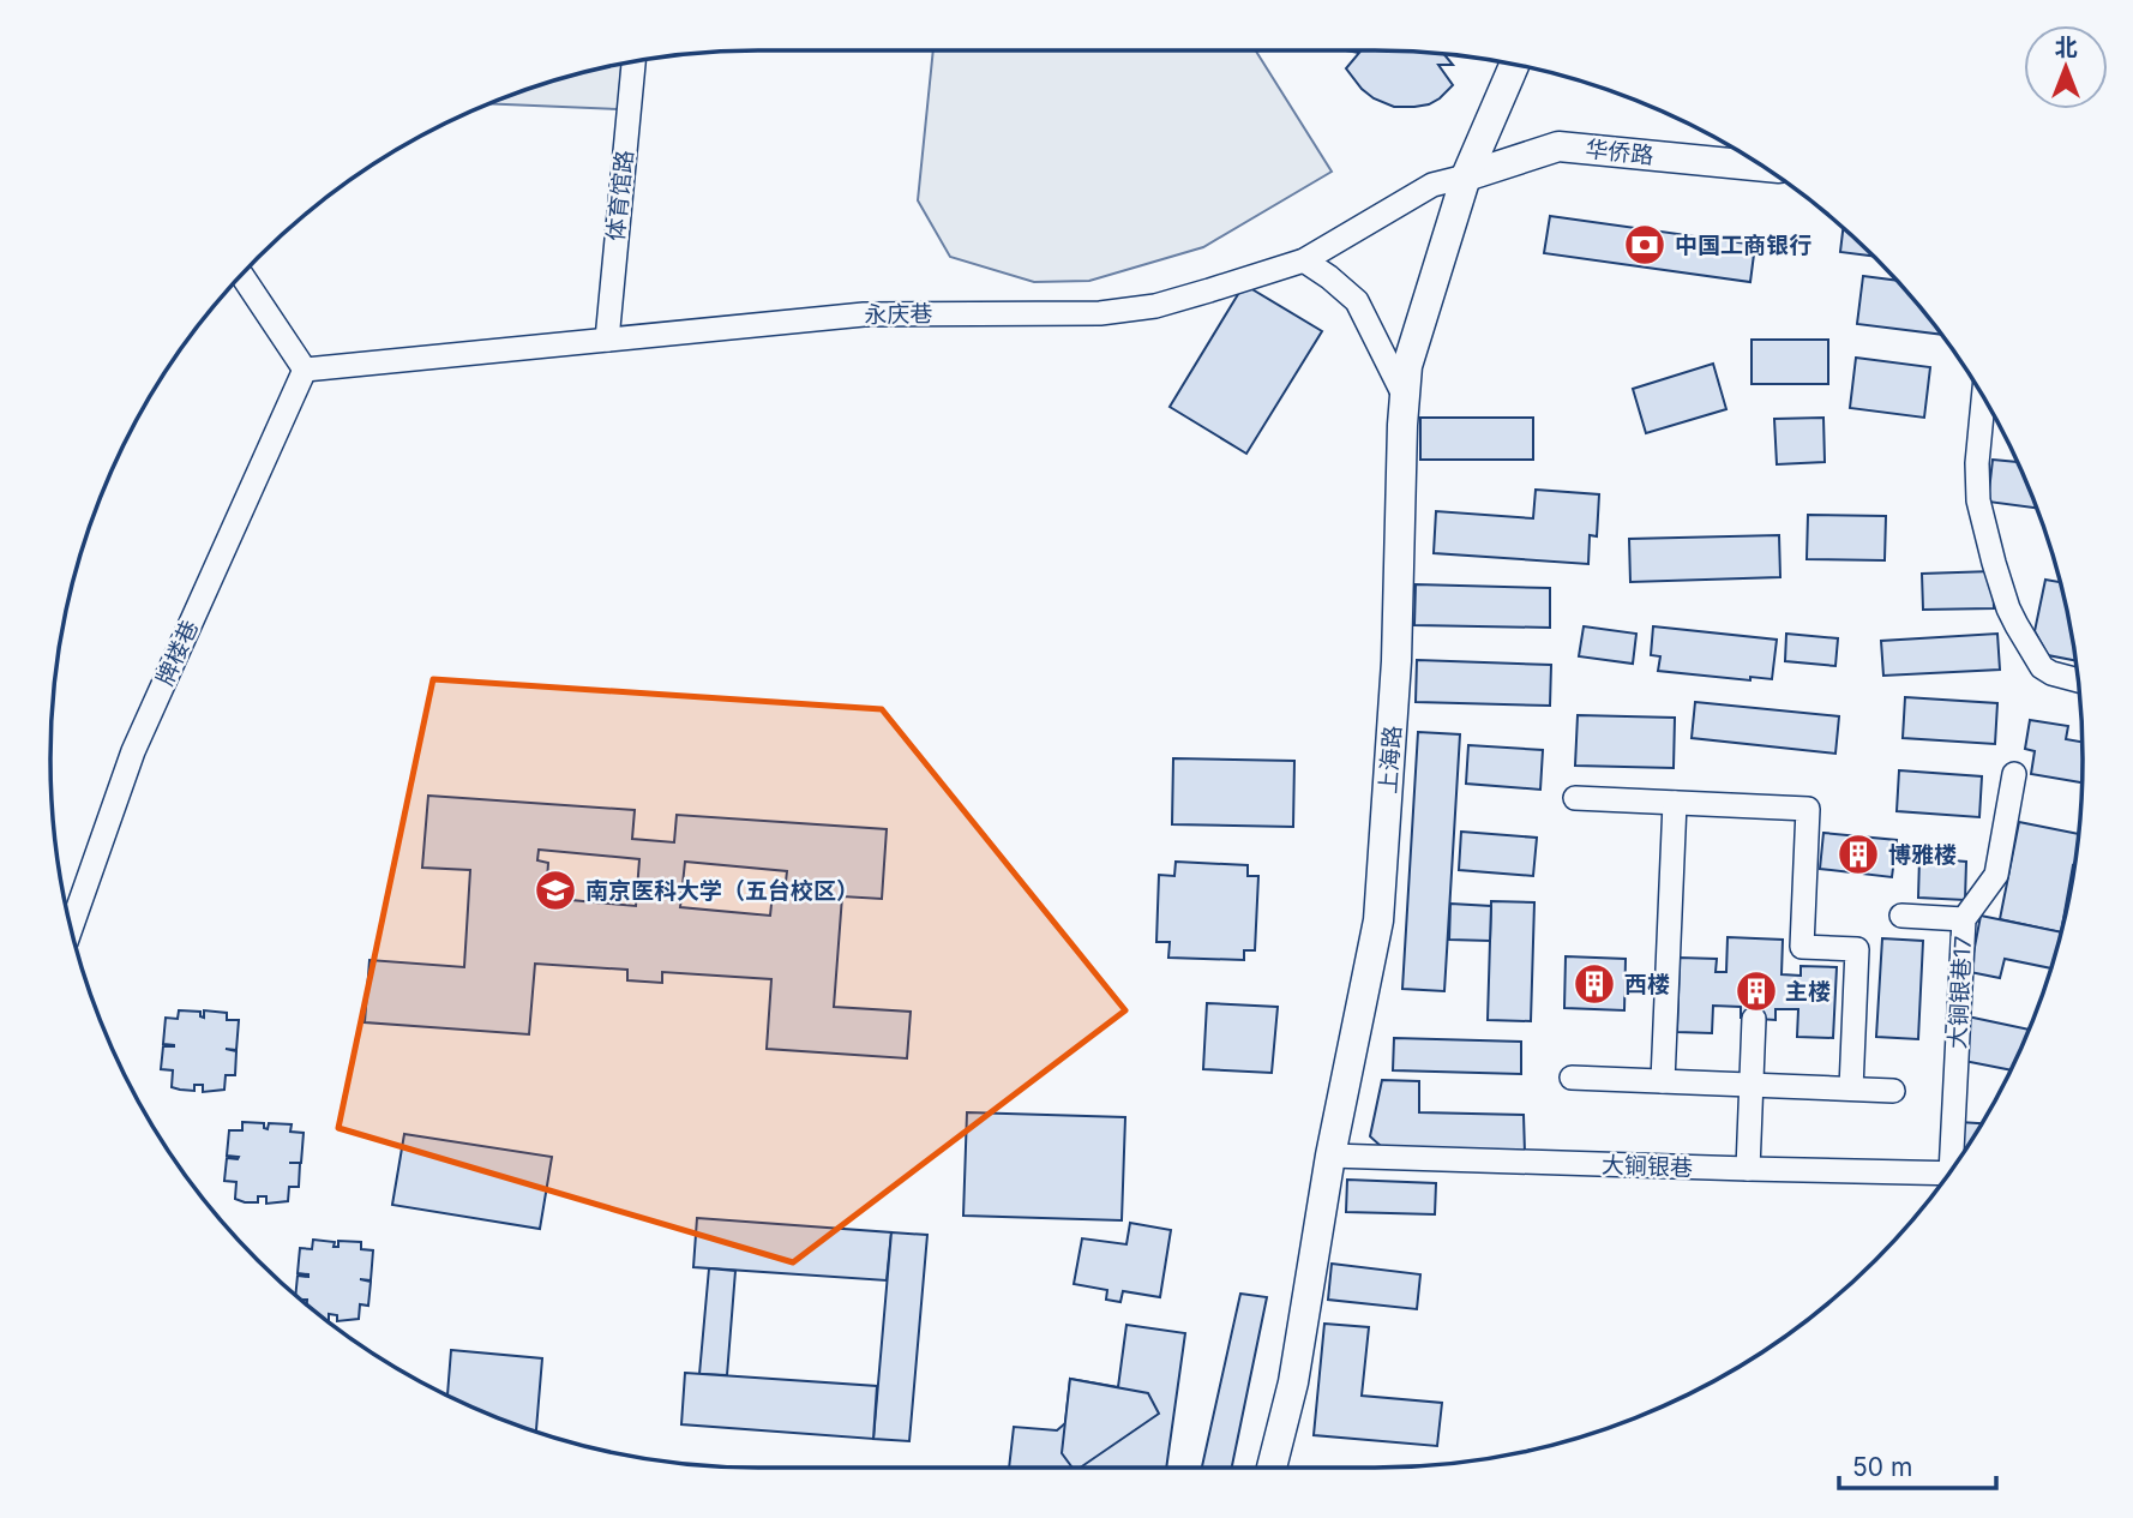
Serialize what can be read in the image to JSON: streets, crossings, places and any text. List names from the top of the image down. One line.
{"streets":{"main road":["华侨路","上海路"],"street":["体育馆路","永庆巷","牌楼巷","大锏银巷17","大锏银巷"]},"crossings":[["华侨路","永庆巷"],["华侨路","上海路"],["体育馆路","永庆巷"],["永庆巷","牌楼巷"],["永庆巷","上海路"],["上海路","大锏银巷"]],"places":{"bank":["中国工商银行"],"building":["博雅楼","西楼","主楼"],"school or university":["南京医科大学（五台校区）"]},"scale_bar":"50 m","north":"top"}
